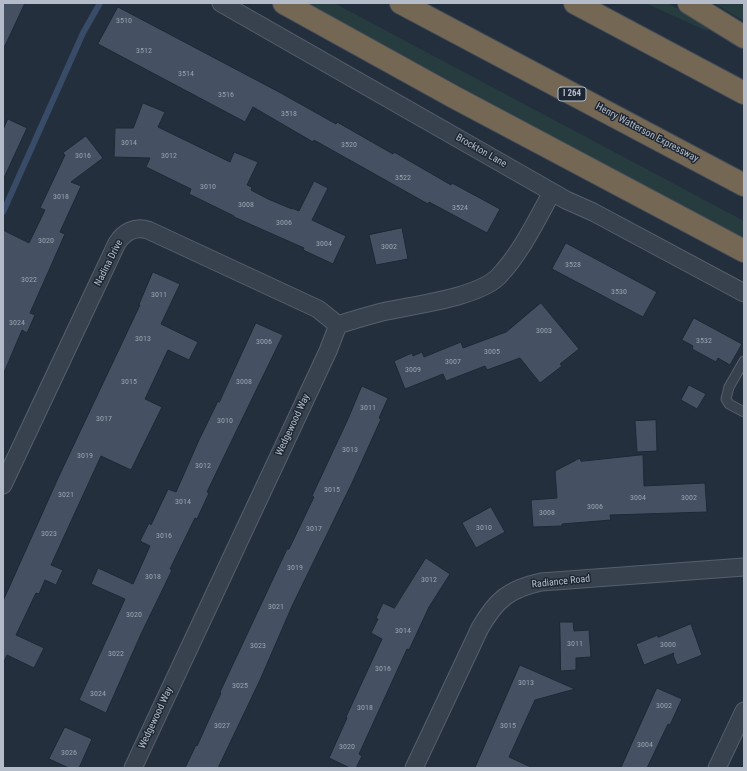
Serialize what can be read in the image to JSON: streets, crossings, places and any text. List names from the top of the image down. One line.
{"streets":{"highway":["I 264","Henry Watterson Expressway"],"street":["Brockton Lane","Nadina Drive","Wedgewood Way","Radiance Road"]},"crossings":[["Nadina Drive","Wedgewood Way"]],"house_numbers":["3510","3512","3514","3516","3518","3014","3520","3016","3012","3522","3010","3018","3008","3524","3006","3020","3004","3002","3528","3022","3530","3011","3024","3003","3013","3532","3006","3005","3007","3009","3015","3008","3011","3017","3010","3013","3019","3012","3015","3021","3004","3002","3014","3006","3008","3010","3017","3023","3016","3019","3018","3012","3021","3020","3014","3011","3000","3023","3022","3016","3013","3025","3024","3002","3018","3027","3015","3004","3020","3026"]}
